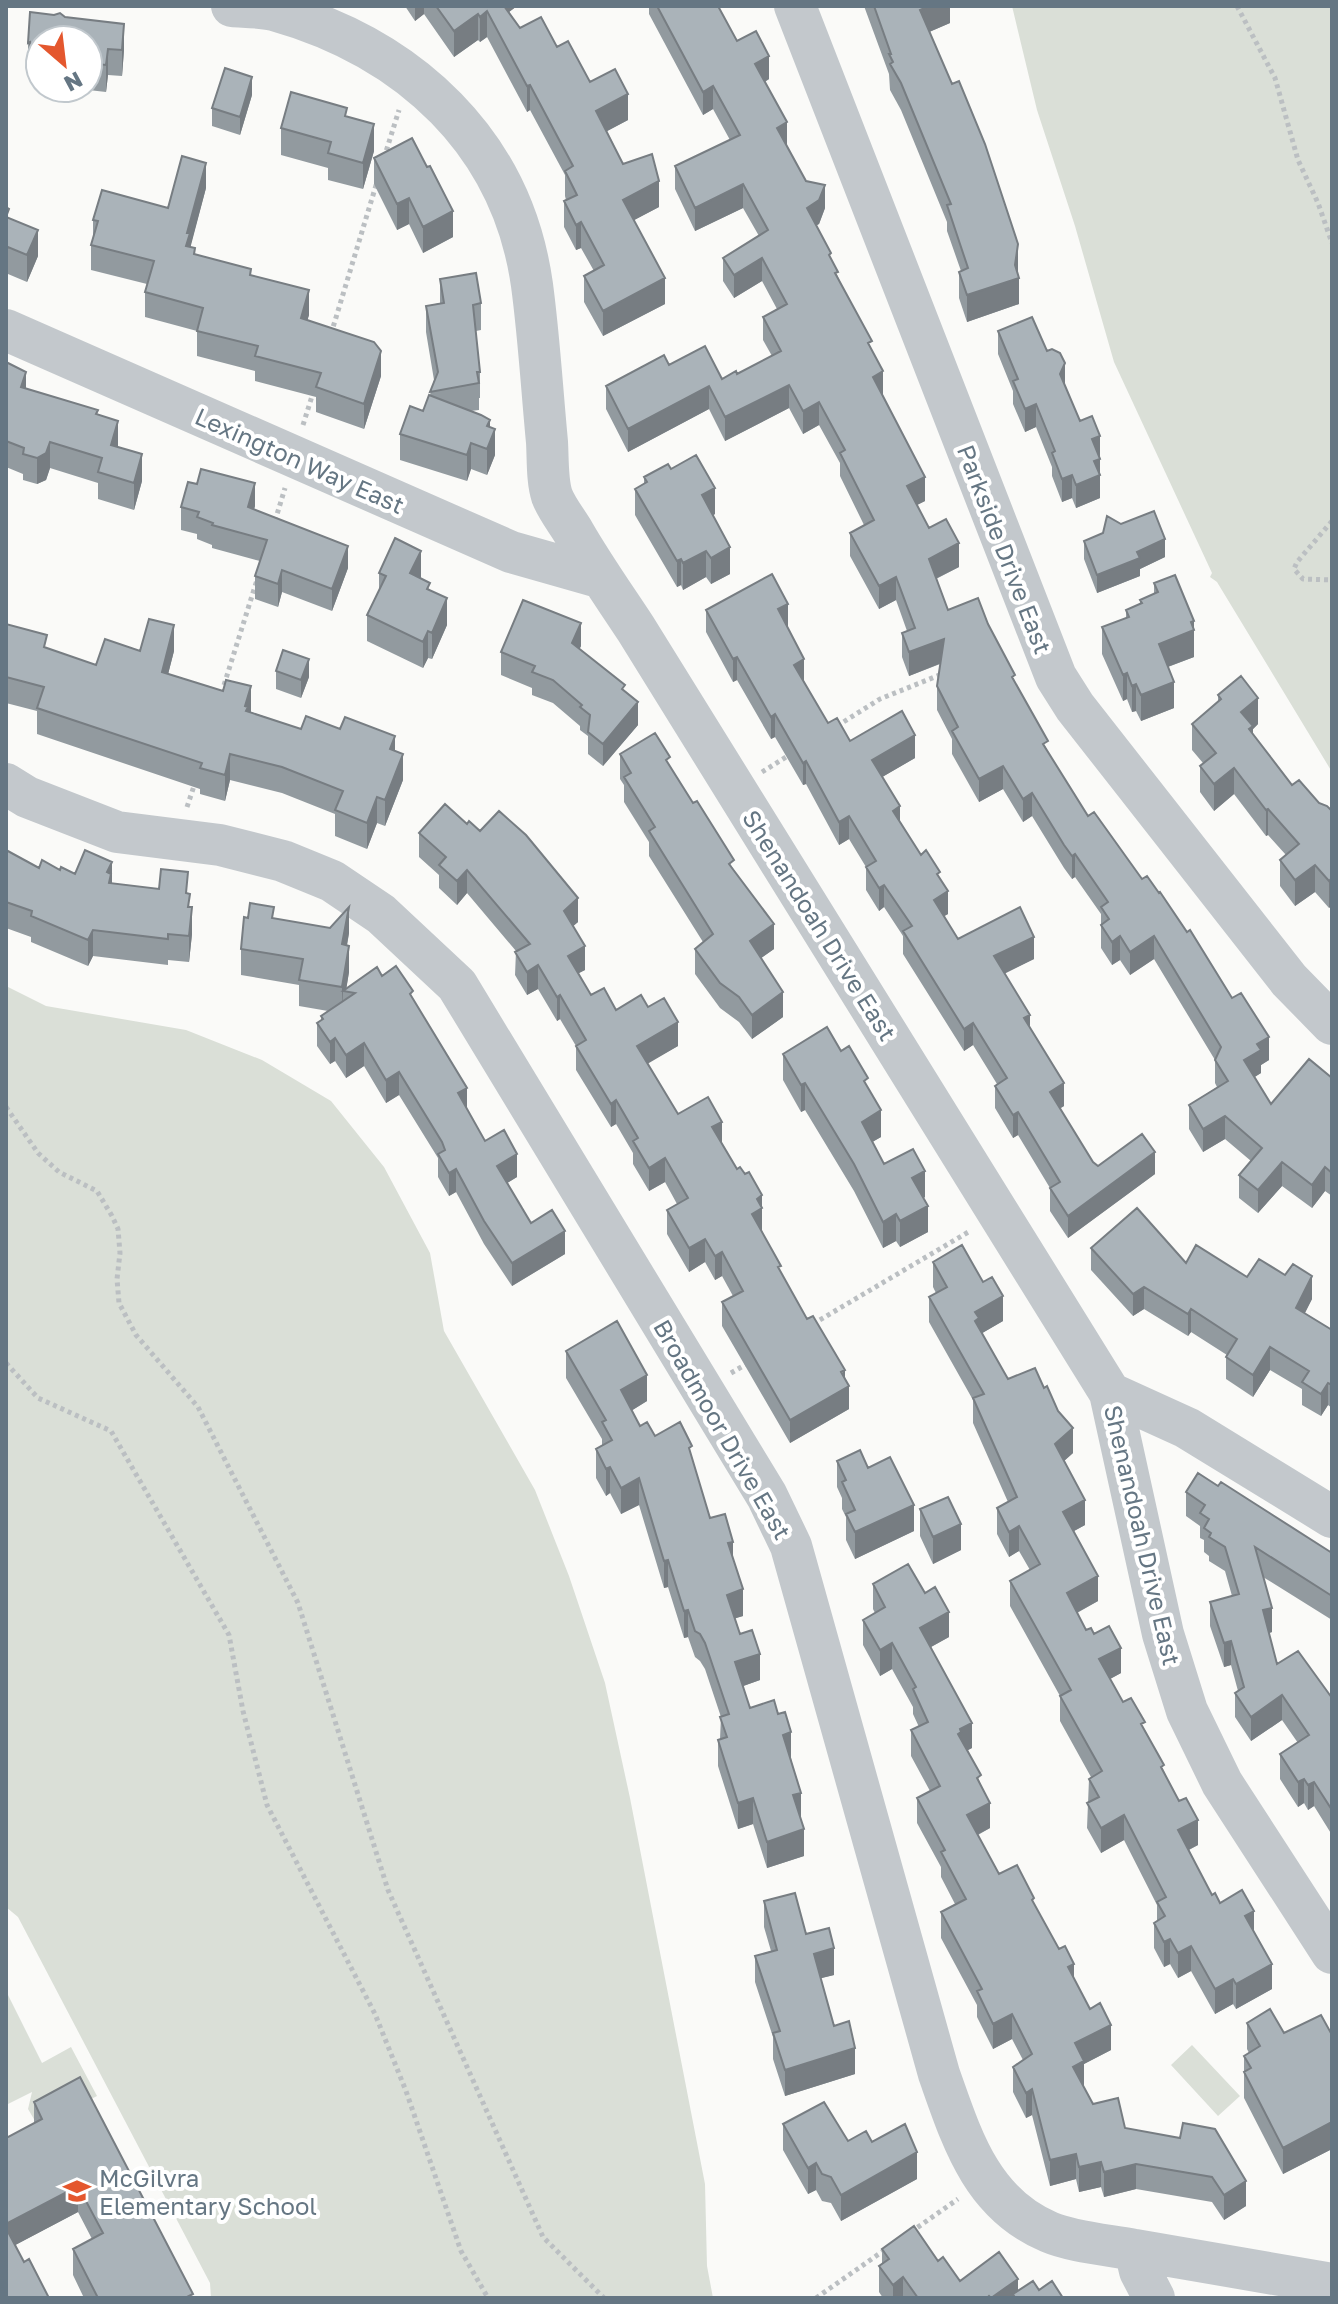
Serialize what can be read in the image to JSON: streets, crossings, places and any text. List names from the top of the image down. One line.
{"streets":{"street":["Lexington Way East","Parkside Drive East","Shenandoah Drive East","Broadmoor Drive East"]},"crossings":[["Lexington Way East","Shenandoah Drive East"]],"places":{"school or university":["McGilvra Elementary School"]},"north":"bottom right"}
